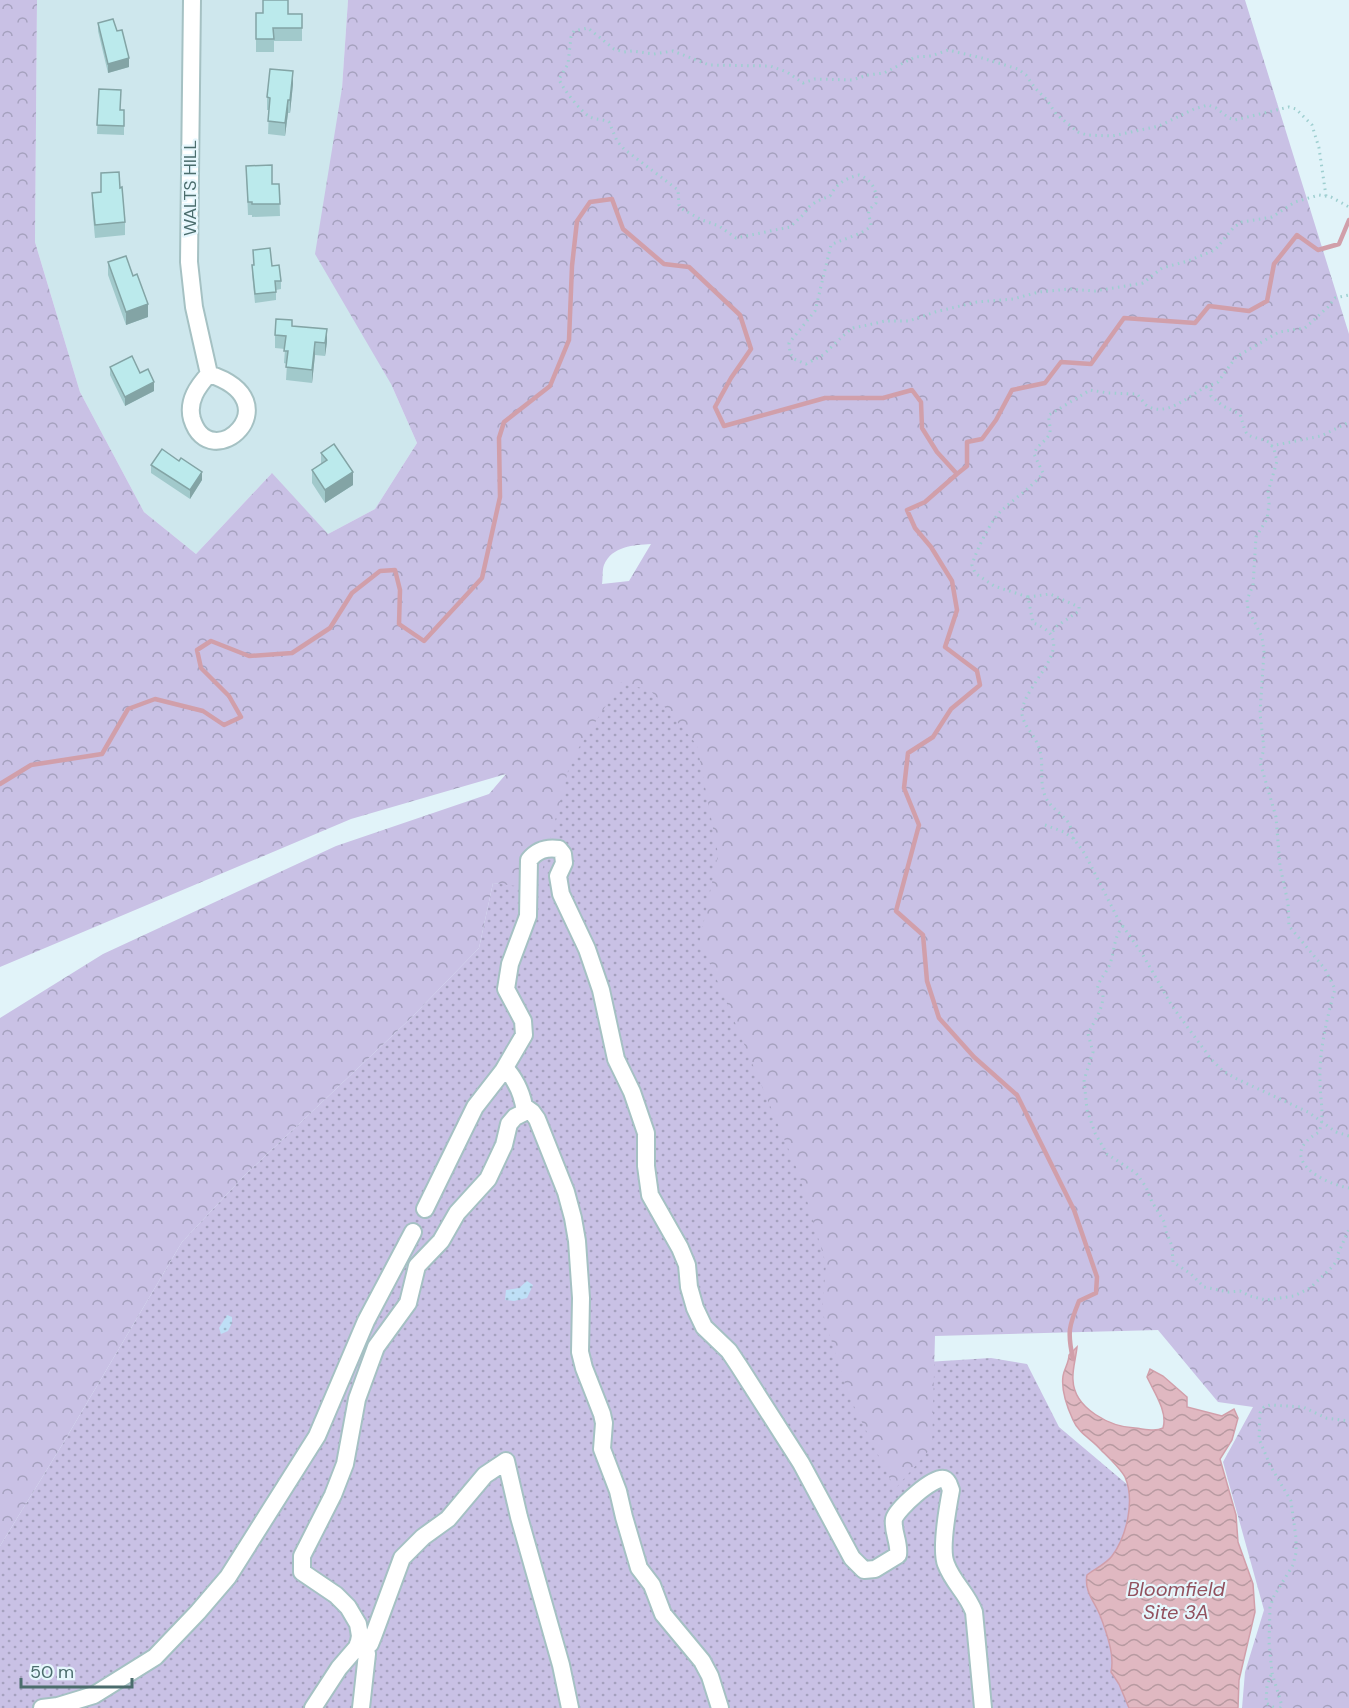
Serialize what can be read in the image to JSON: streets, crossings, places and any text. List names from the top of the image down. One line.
{"streets":{"street":["WALTS HILL"]},"water":["Bloomfield Site 3A"],"scale_bar":"50 m"}
